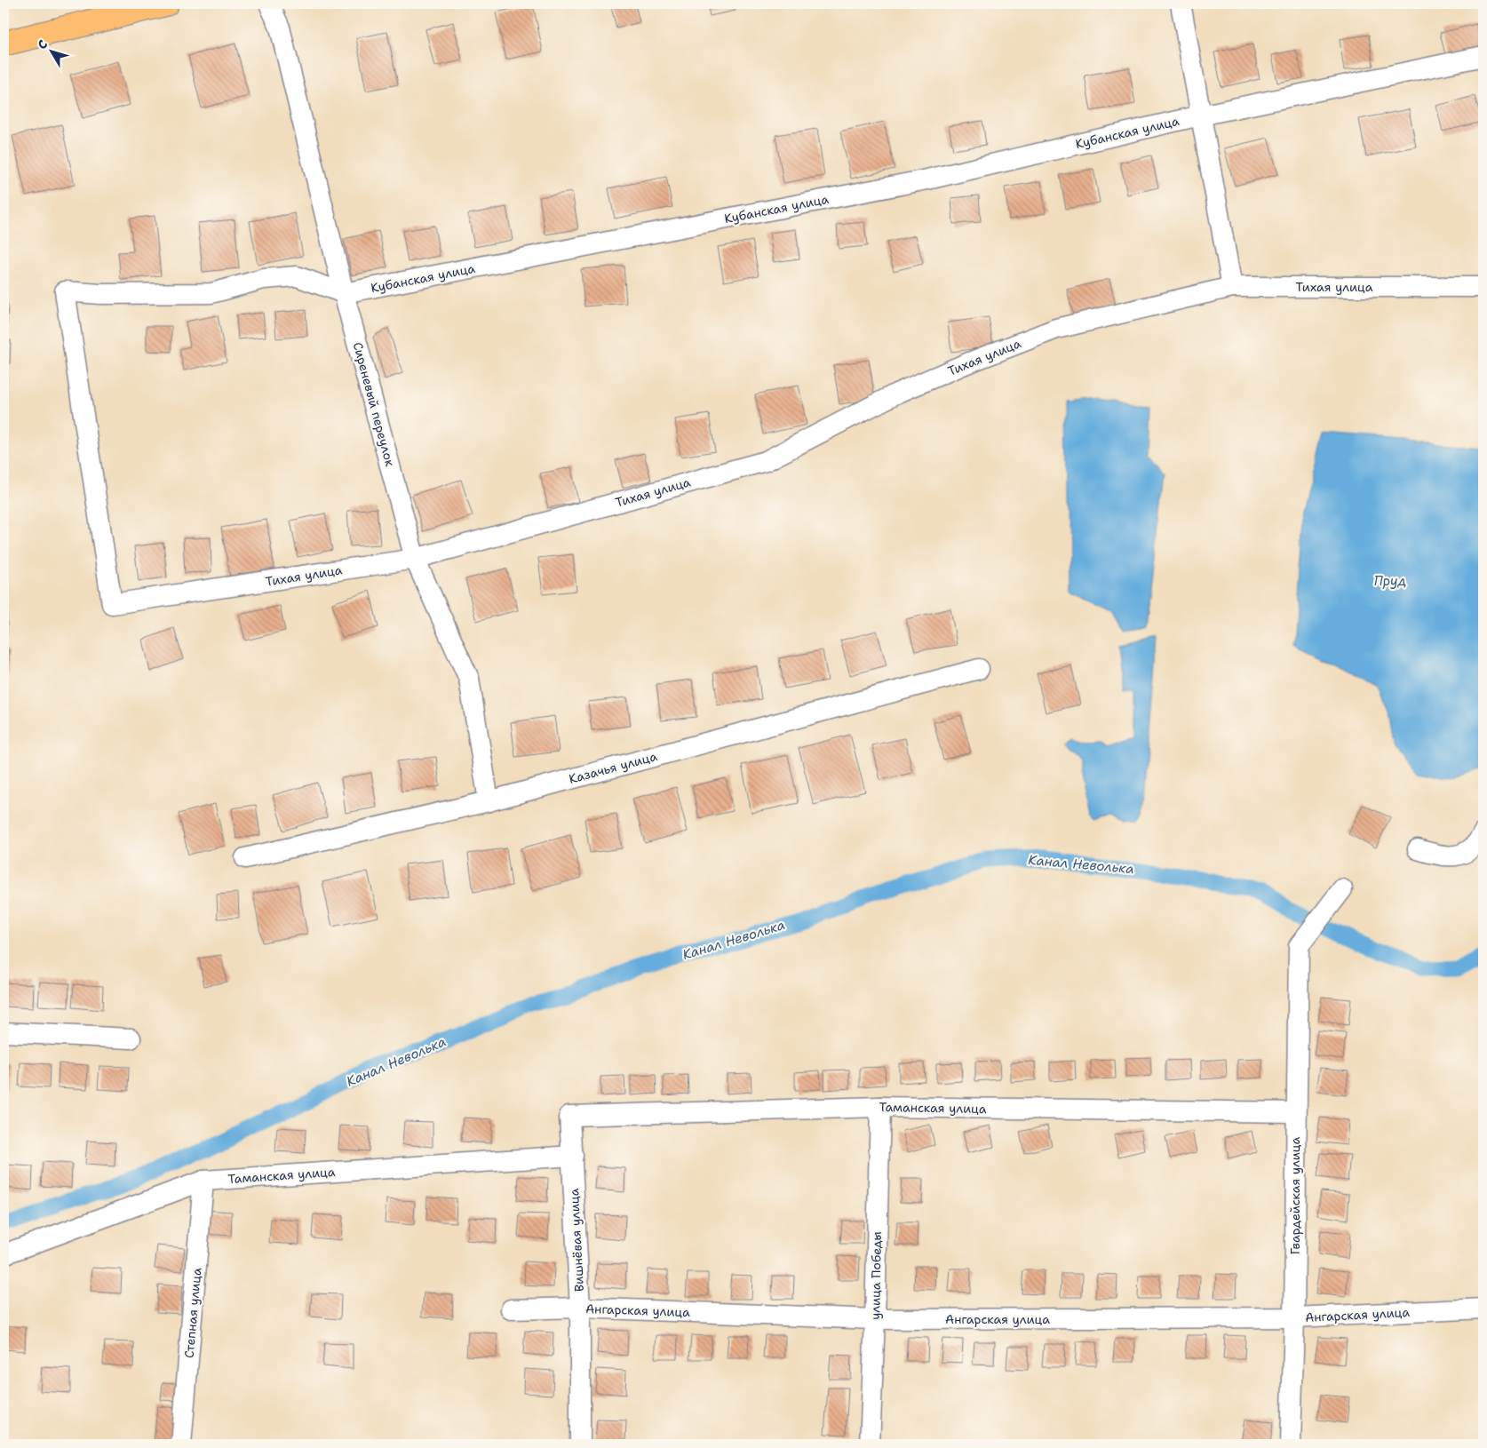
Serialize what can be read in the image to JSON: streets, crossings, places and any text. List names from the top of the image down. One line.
{"streets":{"street":["Кубанская улица","Тихая улица","Сиреневый переулок","Казачья улица","Таманская улица","Гвардейская улица","Вишнёвая улица","улица Победы","Ангарская улица","Степная улица"]},"crossings":[["Кубанская улица","Тихая улица"],["Кубанская улица","Сиреневый переулок"],["Тихая улица","Сиреневый переулок"],["Сиреневый переулок","Казачья улица"],["Таманская улица","Гвардейская улица"],["Таманская улица","Вишнёвая улица"],["Таманская улица","улица Победы"],["Таманская улица","Степная улица"],["Гвардейская улица","Ангарская улица"],["Вишнёвая улица","Ангарская улица"],["улица Победы","Ангарская улица"]],"water":["Пруд","Канал Неволька"],"north":"top left"}
